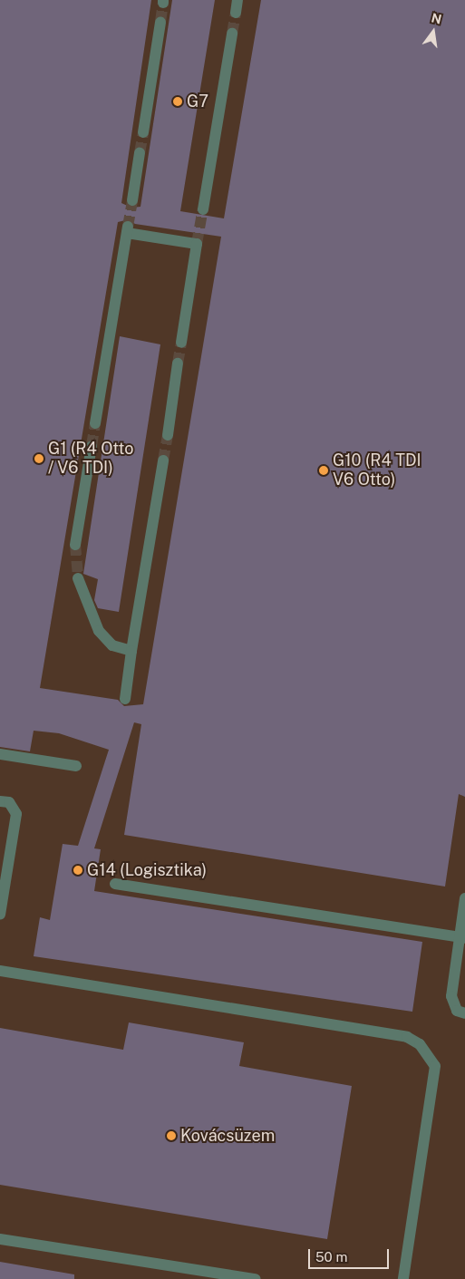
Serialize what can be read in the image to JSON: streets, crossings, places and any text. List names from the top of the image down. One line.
{"places":["G7","G1 (R4 Otto / V6 TDI)","G10 (R4 TDI V6 Otto)","G14 (Logisztika)","Kovácsüzem"],"scale_bar":"50 m","north":"top"}
